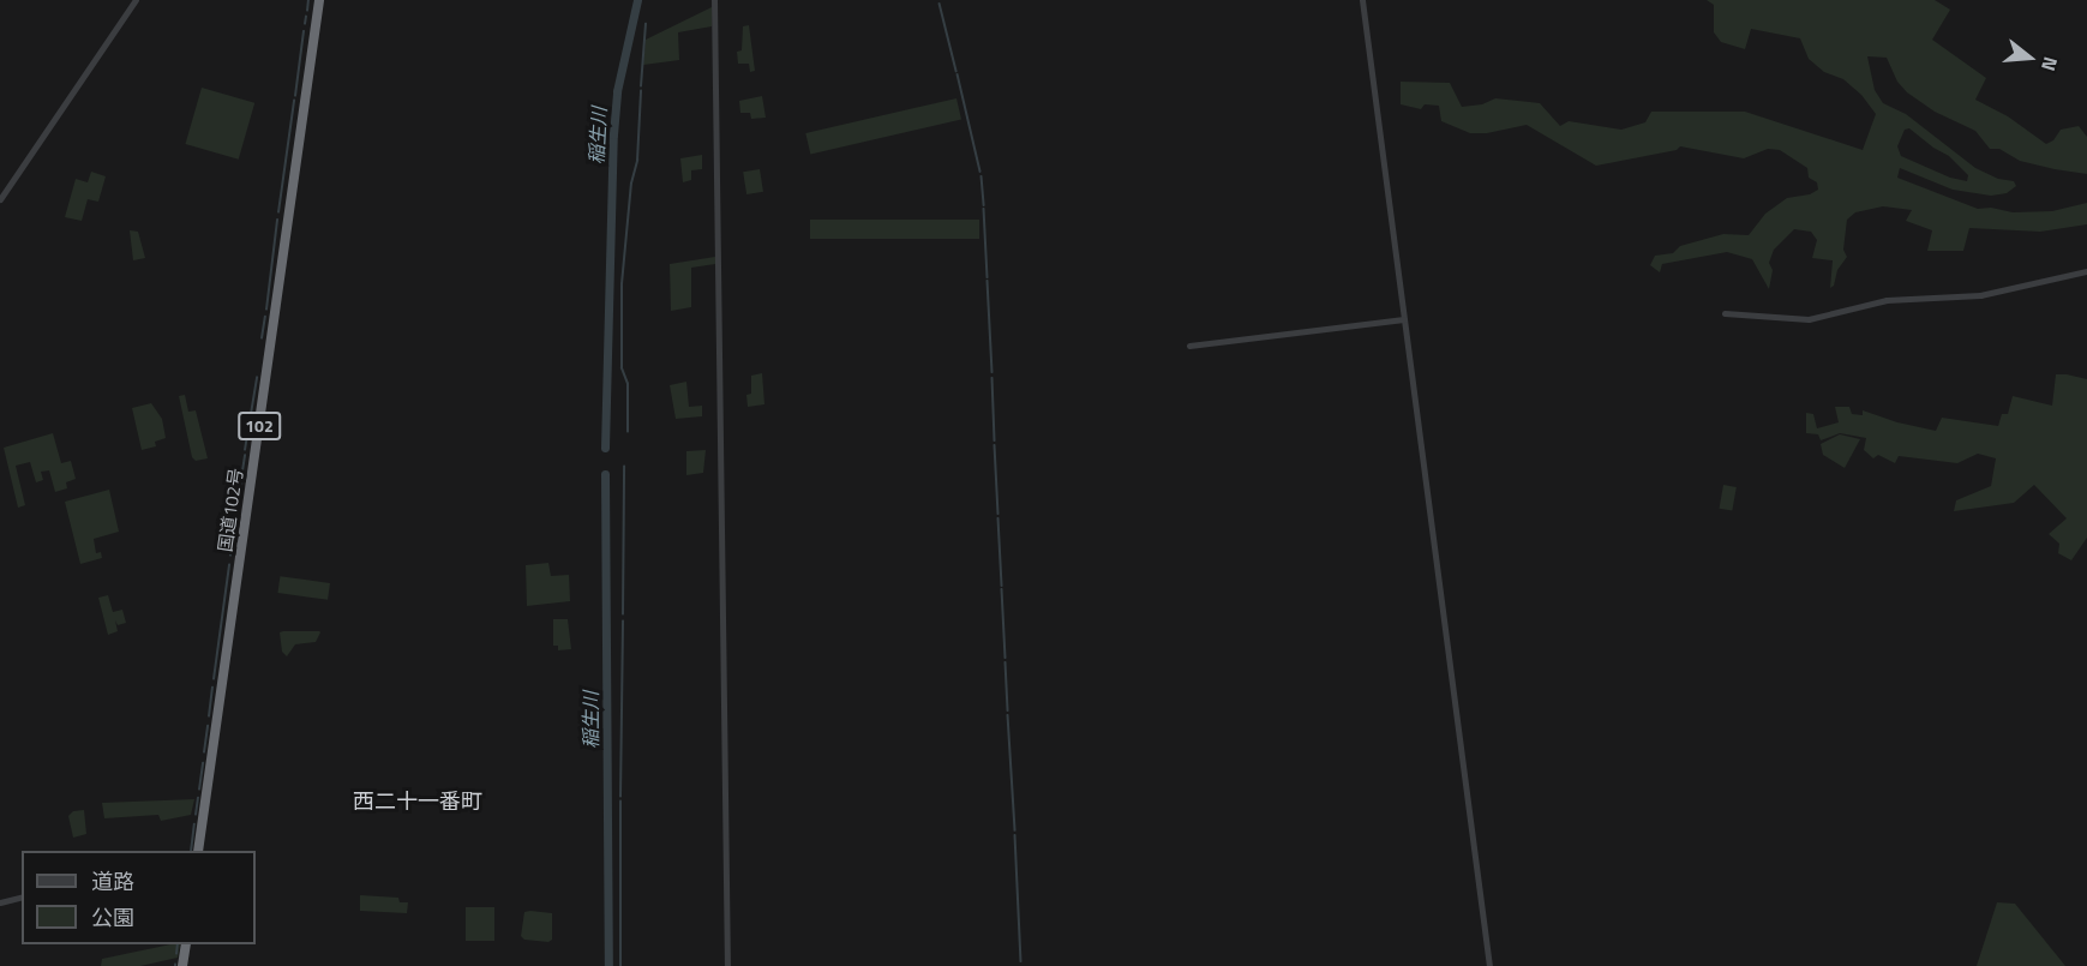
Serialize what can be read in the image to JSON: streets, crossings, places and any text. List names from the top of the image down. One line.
{"streets":{"highway":["102","国道102号"]},"districts":["西二十一番町"],"water":["稲生川"],"legend":["道路","公園"],"north":"right"}
